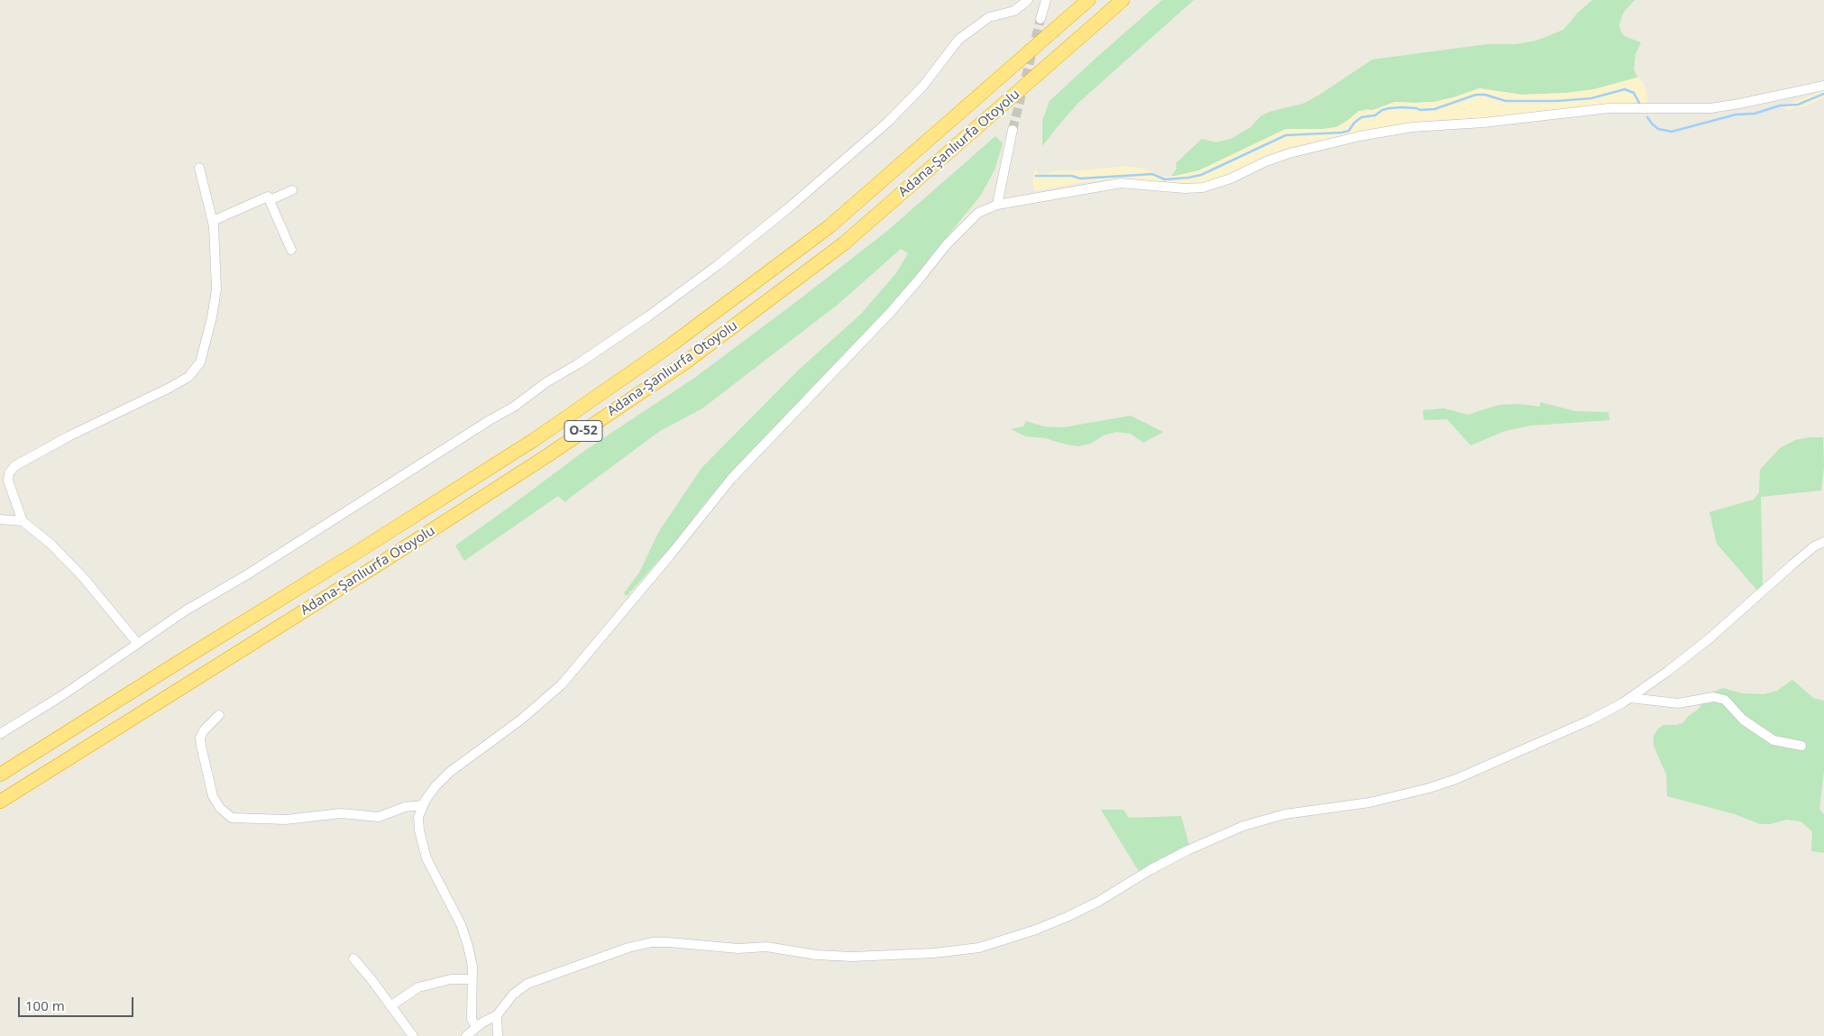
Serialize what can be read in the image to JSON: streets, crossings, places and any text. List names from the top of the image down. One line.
{"streets":{"highway":["Adana-Şanlıurfa Otoyolu","O-52"]},"scale_bar":"100 m"}
